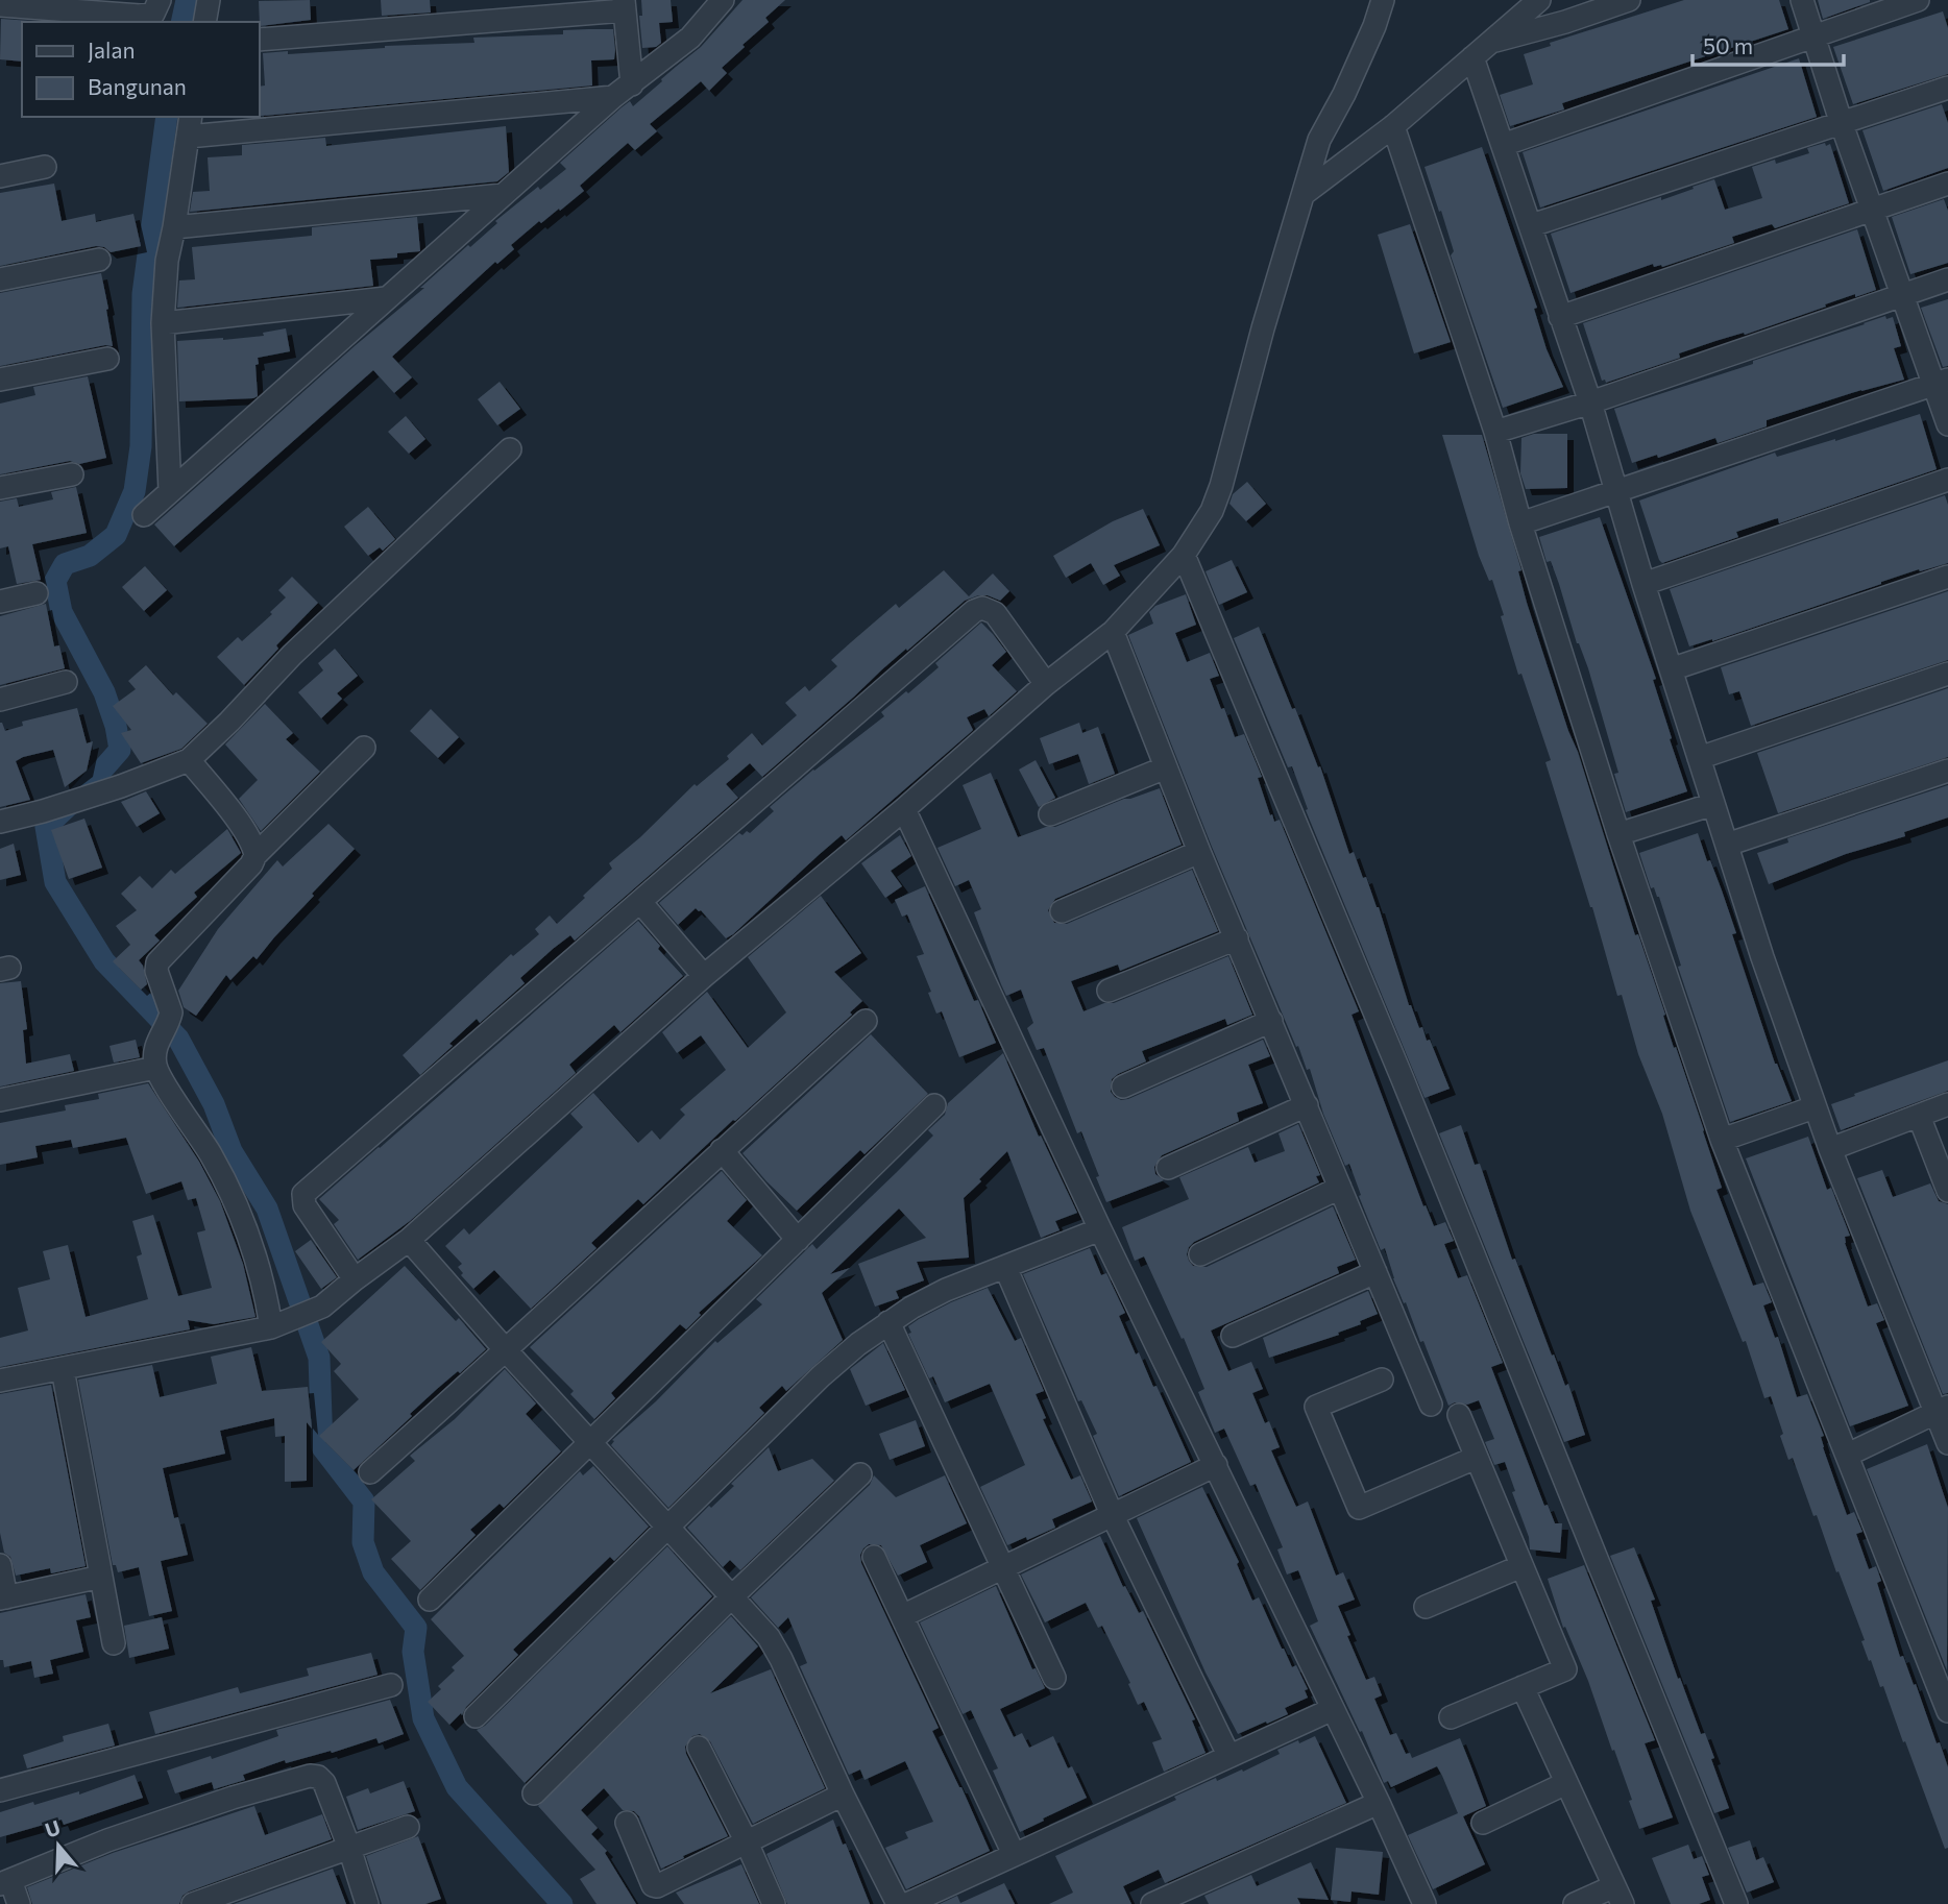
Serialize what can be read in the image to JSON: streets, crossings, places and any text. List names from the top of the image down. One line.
{"legend":["Jalan","Bangunan"],"scale_bar":"50 m","north":"top"}
